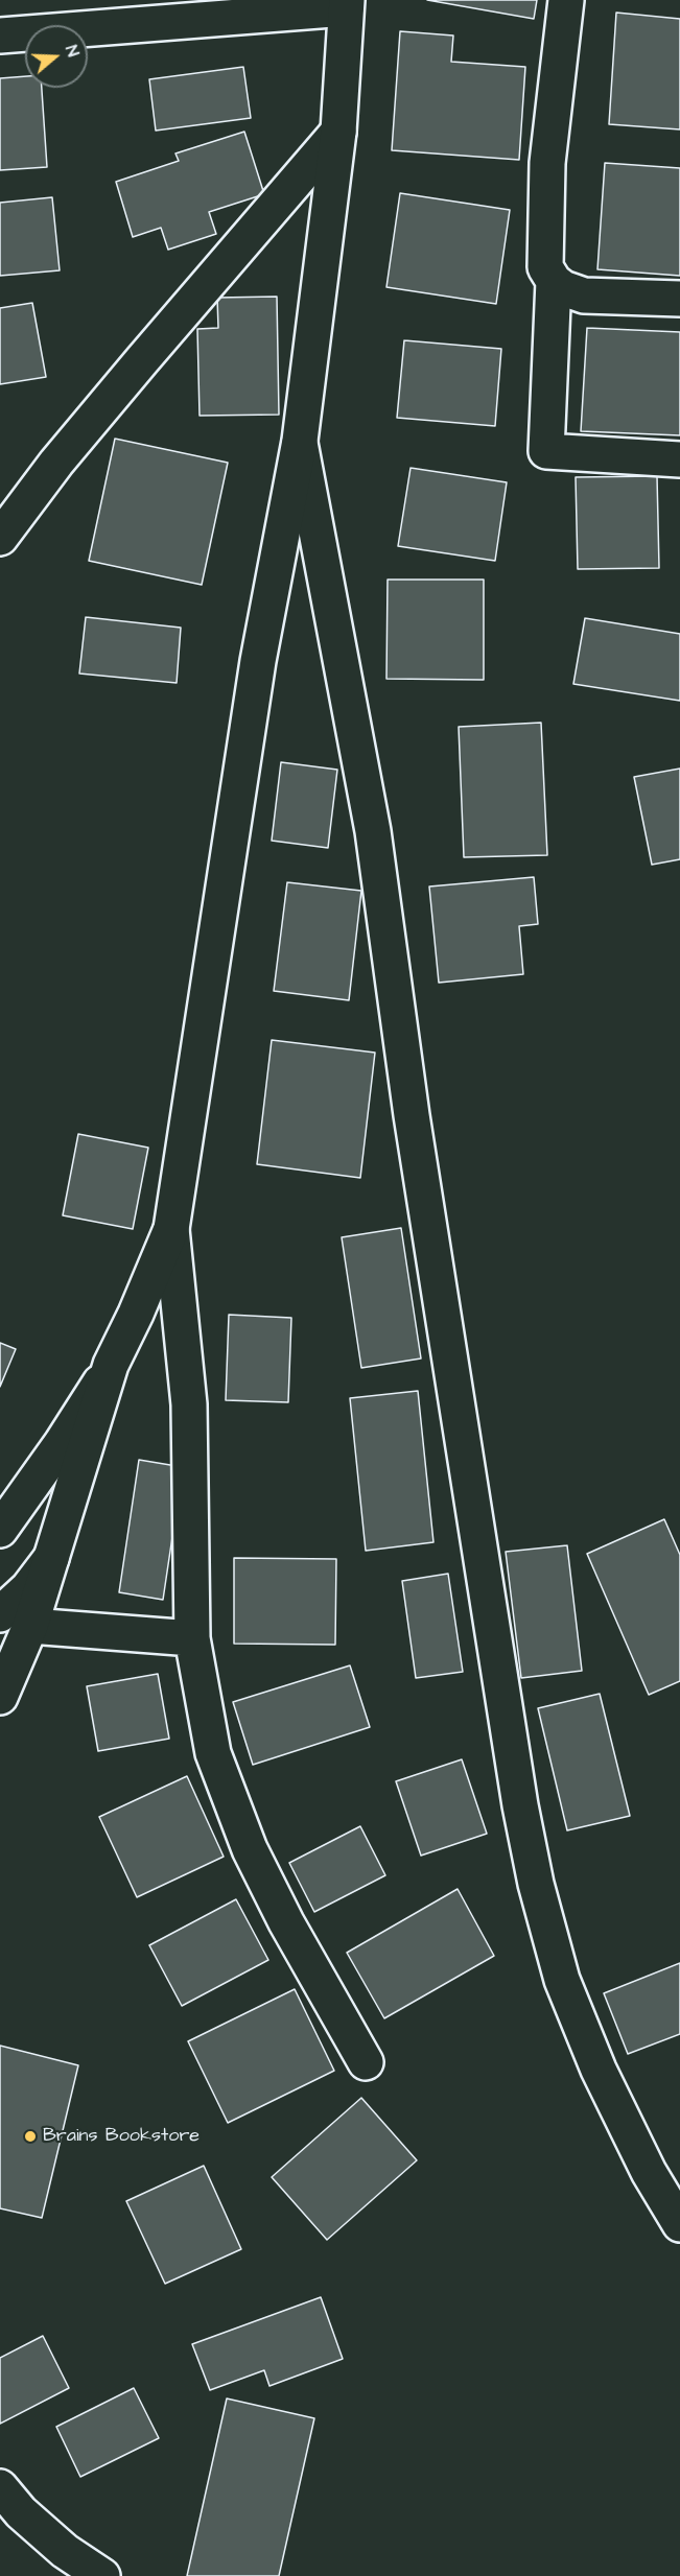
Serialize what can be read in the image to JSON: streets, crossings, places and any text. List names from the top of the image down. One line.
{"places":["Brains Bookstore"],"north":"right"}
